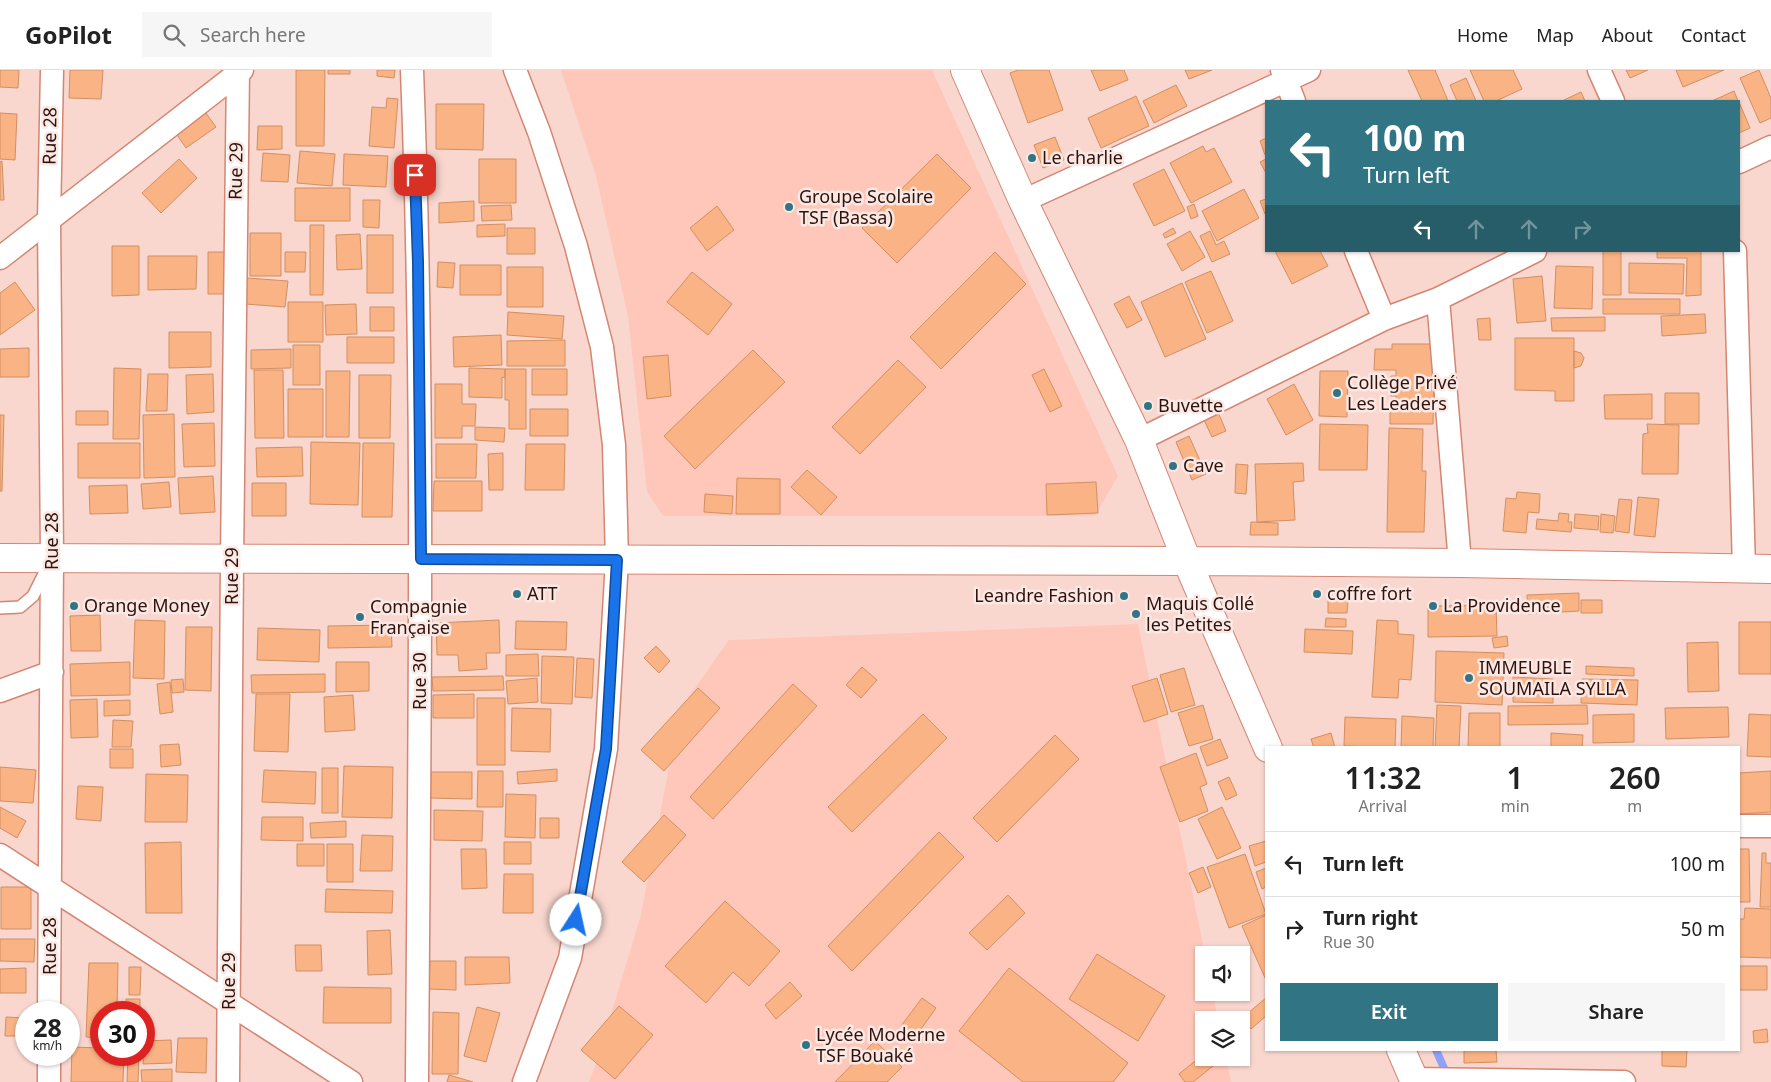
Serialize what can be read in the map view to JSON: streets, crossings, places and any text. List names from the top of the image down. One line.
{"streets":{"street":["Rue 28","Rue 29","Rue 30"]},"places":["Le charlie","Groupe Scolaire TSF (Bassa)","Collège Privé Les Leaders","Buvette","Cave","ATT","coffre fort","Leandre Fashion","Orange Money","La Providence","Maquis Collé les Petites","Compagnie Française","IMMEUBLE SOUMAILA SYLLA","Lycée Moderne TSF Bouaké"],"page":{"header":"GoPilot","search":"Search here","nav":["Home","Map","About","Contact"],"turn":["100 m","Turn left"],"eta":["11:32","Arrival","1","min","260","m"],"list":[{"name":"Turn left","value":"100 m"},{"name":"Turn right","note":"Rue 30","value":"50 m"}],"buttons":["Exit","Share"],"speed":"28 km/h","limit":"30"}}
